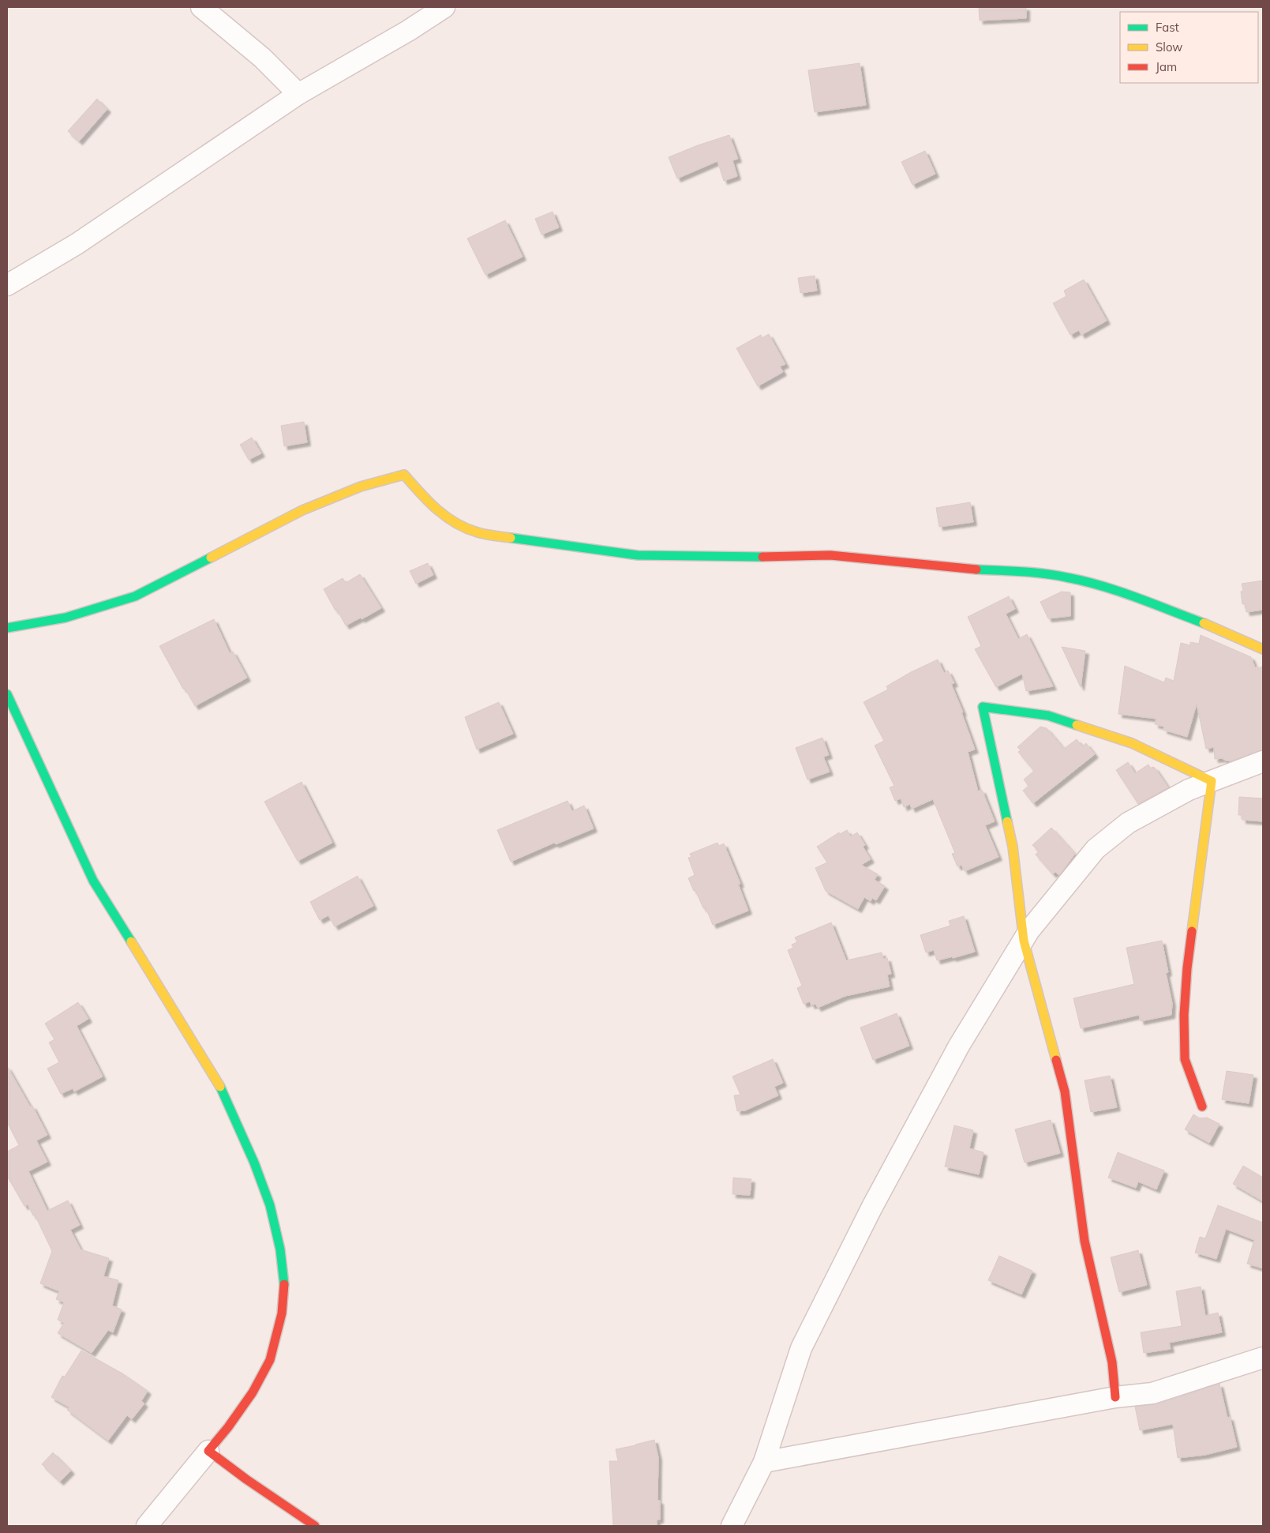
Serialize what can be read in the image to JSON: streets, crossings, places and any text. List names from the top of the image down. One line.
{"legend":["Fast","Slow","Jam"]}
